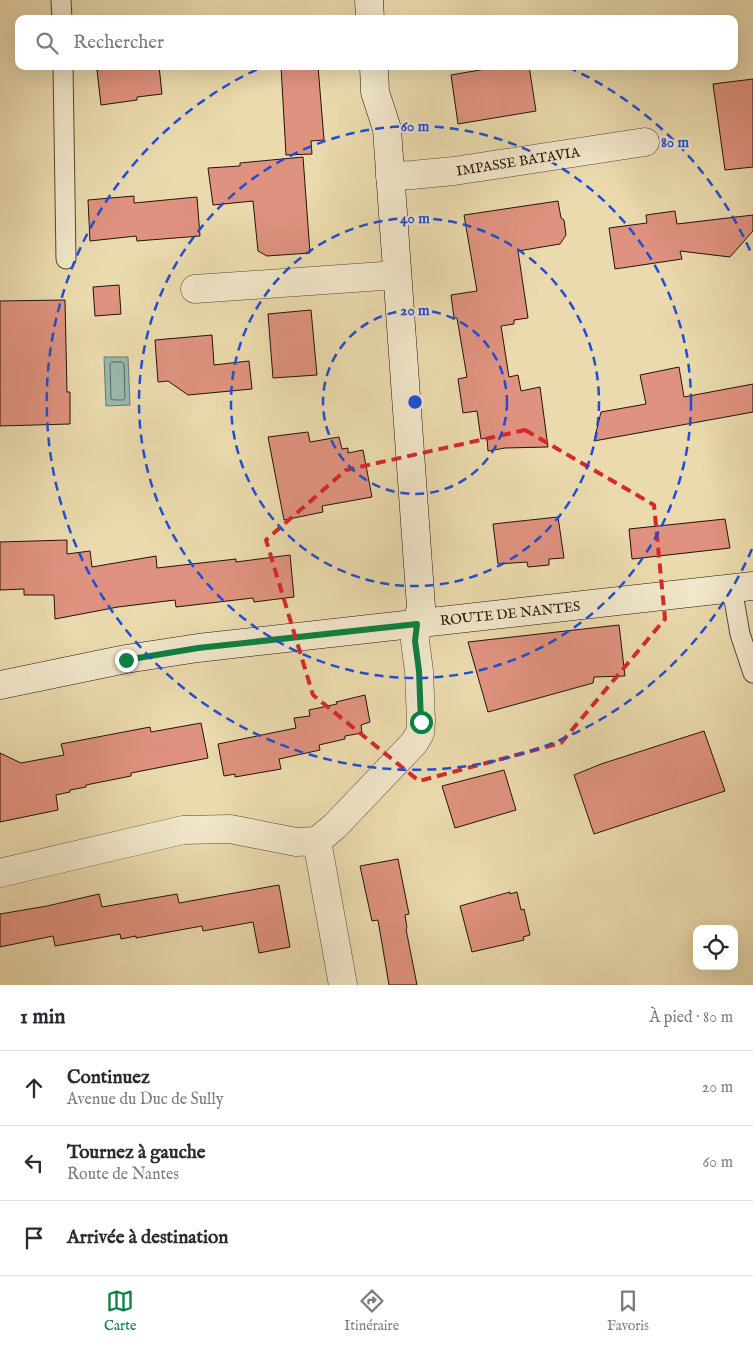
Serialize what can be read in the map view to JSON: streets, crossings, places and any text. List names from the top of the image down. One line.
{"streets":{"street":["IMPASSE BATAVIA","ROUTE DE NANTES"]},"page":{"search":"Rechercher","heading":["1 min","À pied · 80 m"],"list":[["Continuez","Avenue du Duc de Sully","20 m"],["Tournez à gauche","Route de Nantes","60 m"],"Arrivée à destination"],"nav":["Carte","Itinéraire","Favoris"]},"rings":["60 m","80 m","40 m","20 m"]}
